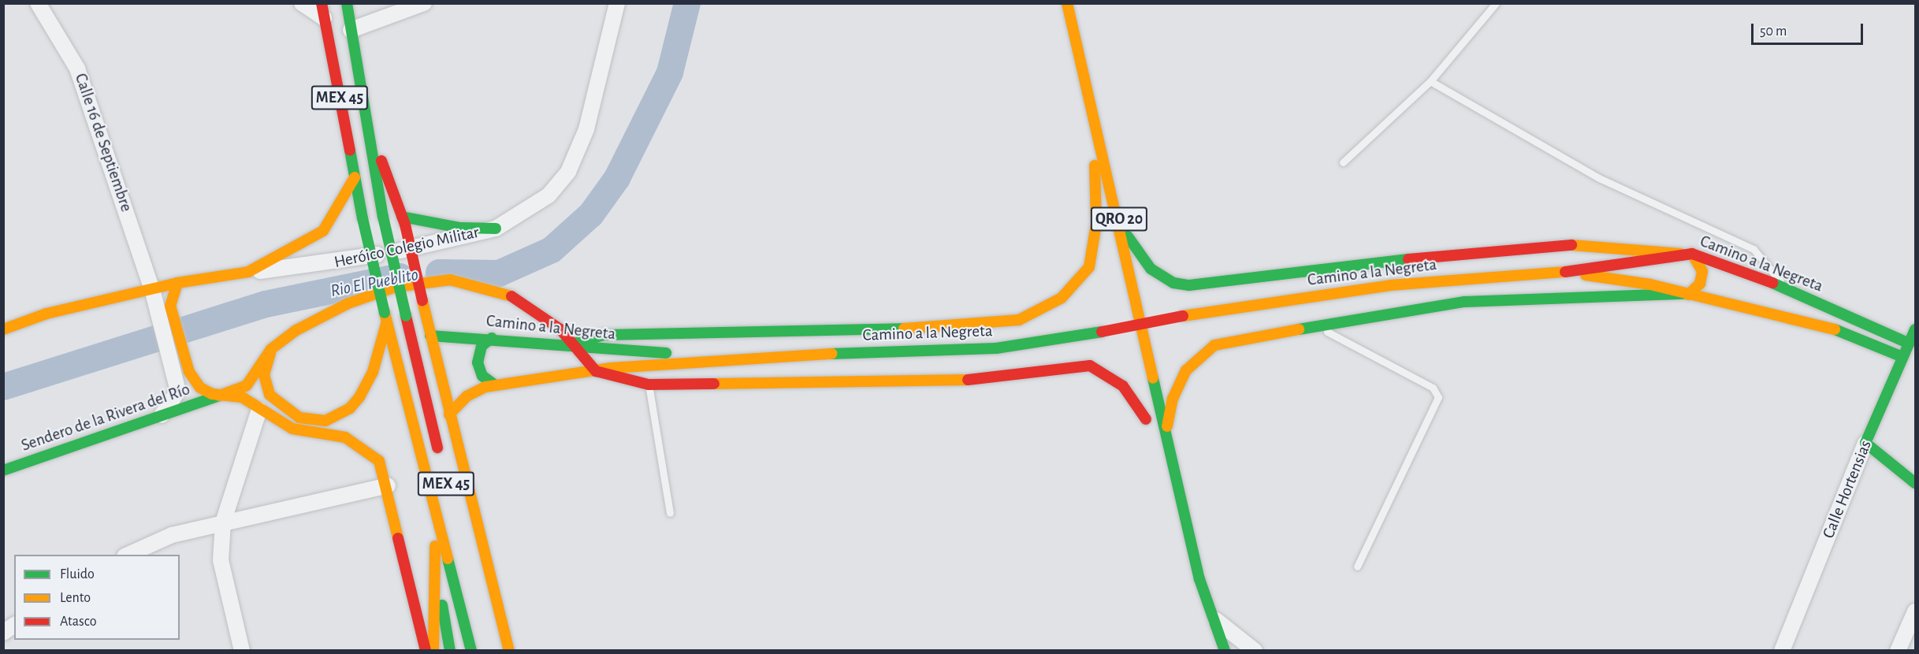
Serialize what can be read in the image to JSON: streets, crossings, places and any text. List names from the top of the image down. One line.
{"streets":{"main road":["MEX 45","QRO 20","Camino a la Negreta","Sendero de la Rivera del Río","Calle Hortensias"],"street":["Calle 16 de Septiembre","Heróico Colegio Militar"]},"crossings":[["Calle 16 de Septiembre","Sendero de la Rivera del Río"],["Camino a la Negreta","Sendero de la Rivera del Río"],["Camino a la Negreta","Calle Hortensias"]],"water":["Rio El Pueblito"],"legend":["Fluido","Lento","Atasco"],"scale_bar":"50 m"}
